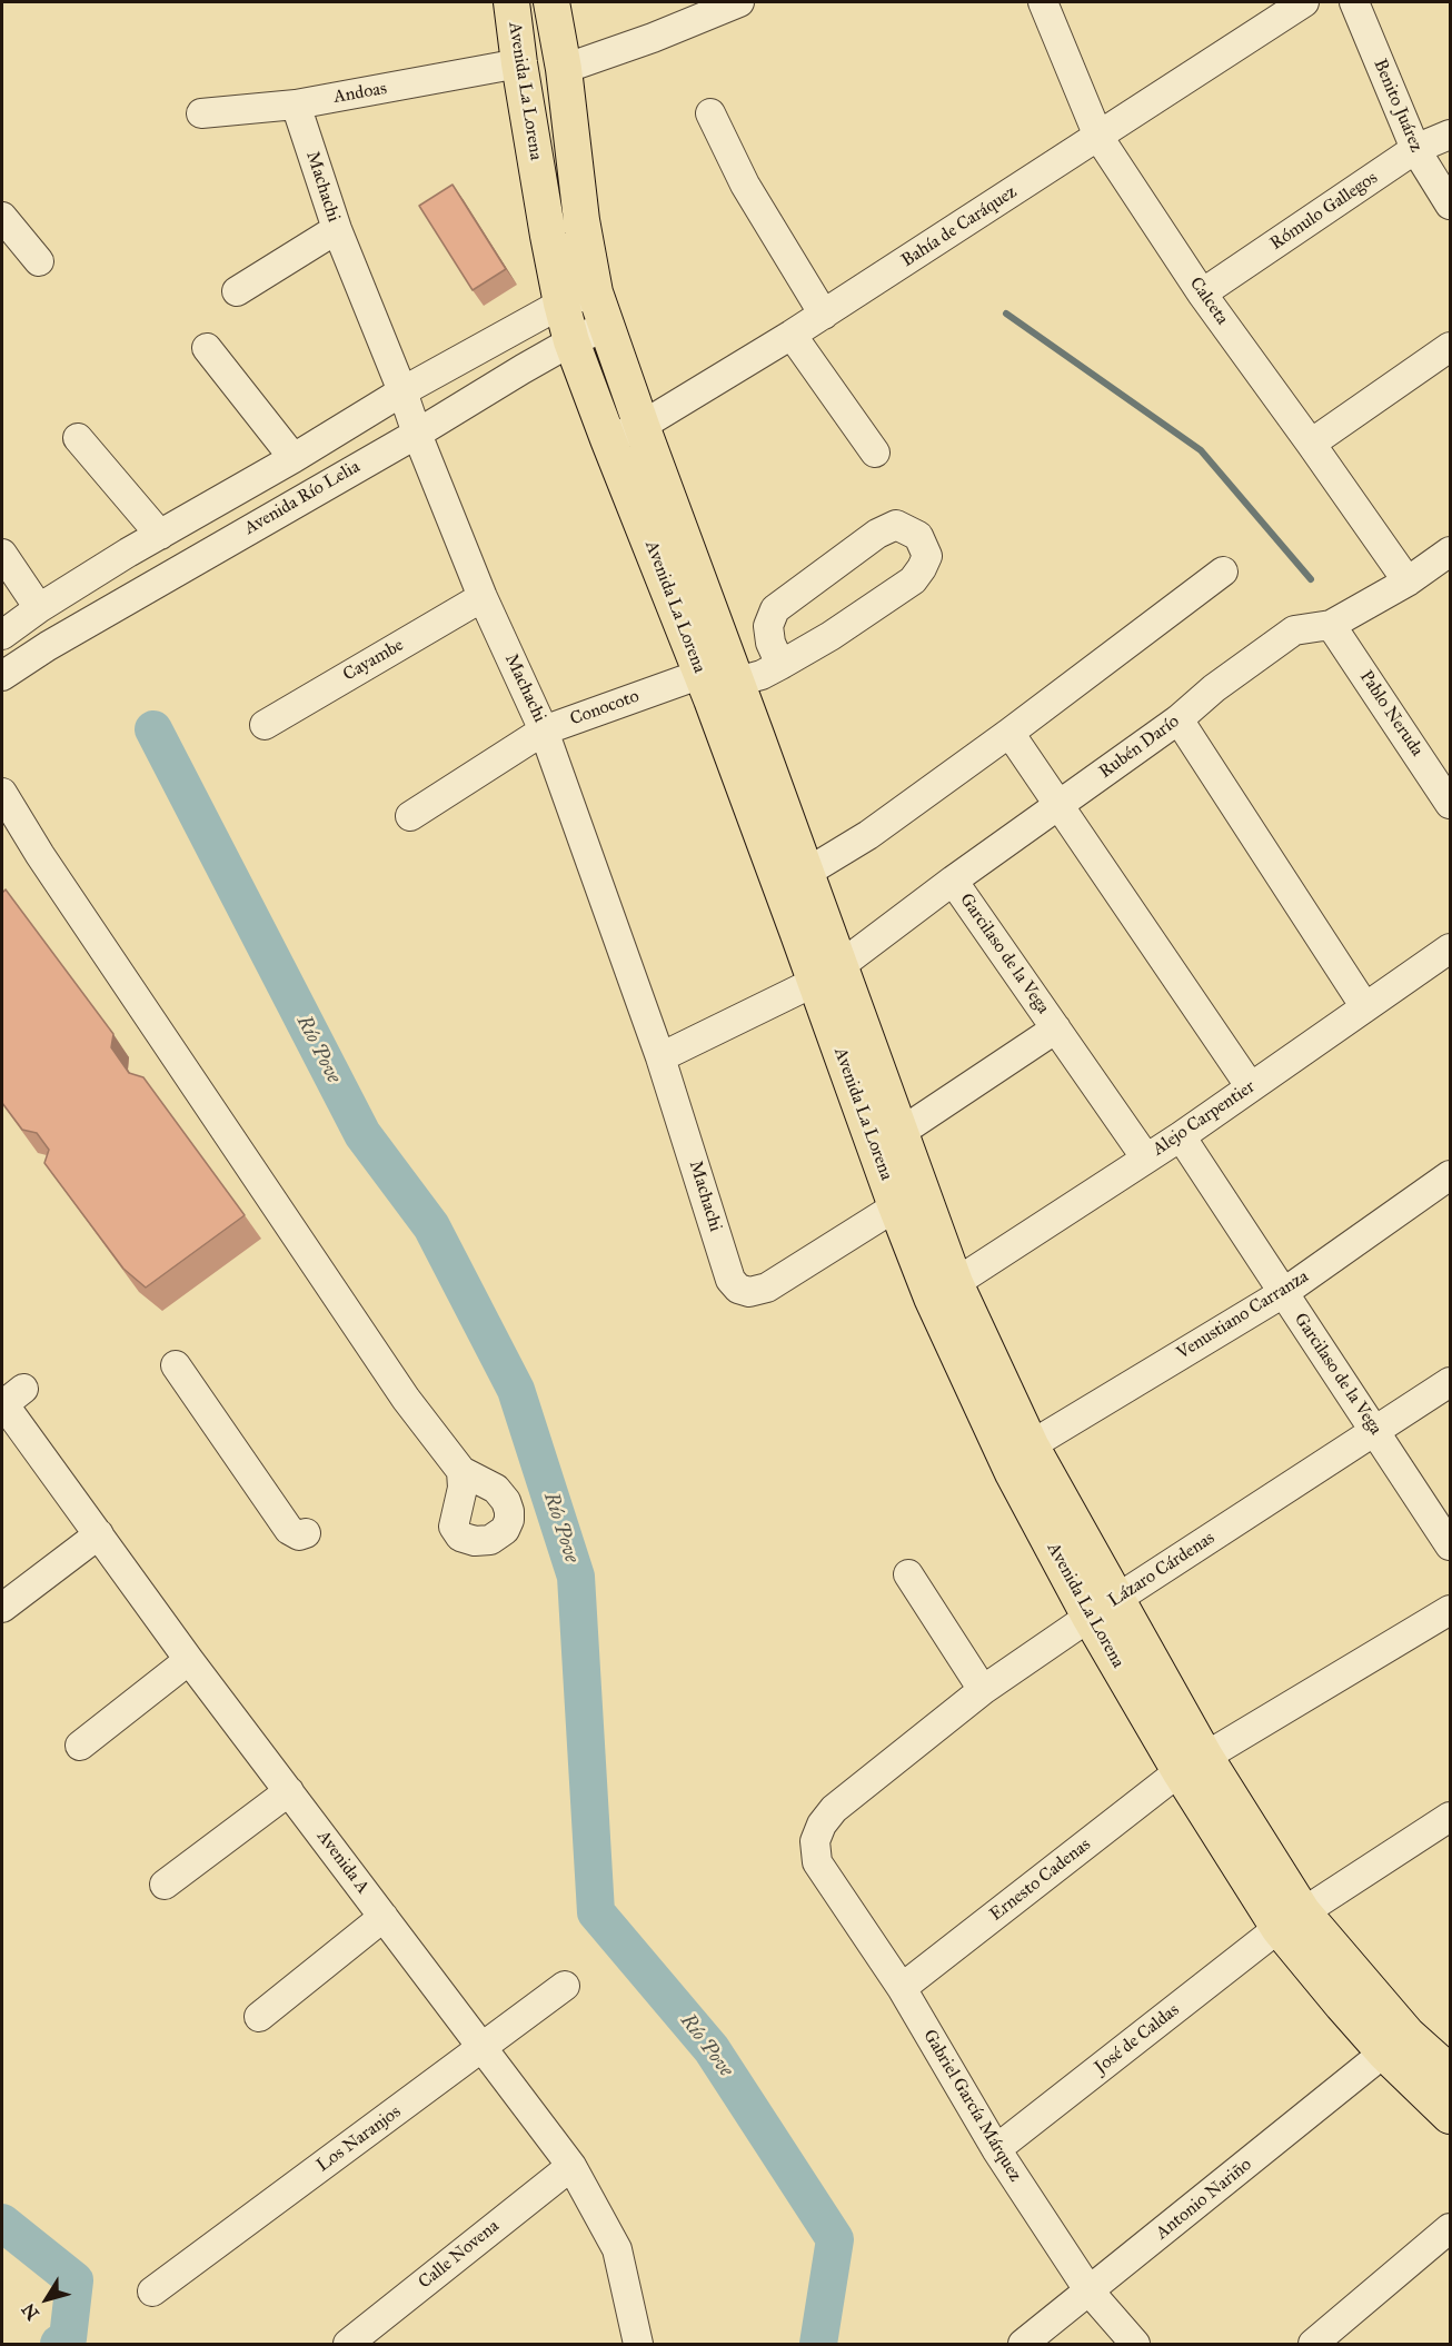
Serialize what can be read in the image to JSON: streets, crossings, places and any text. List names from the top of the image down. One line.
{"streets":{"main road":["Avenida La Lorena"],"street":["Andoas","Benito Juárez","Machachi","Rómulo Gallegos","Bahía de Caráquez","Calceta","Avenida Río Lelia","Cayambe","Conocoto","Pablo Neruda","Rubén Darío","Garcilaso de la Vega","Alejo Carpentier","Venustiano Carranza","Lázaro Cárdenas","Avenida A","Ernesto Cadenas","José de Caldas","Gabriel García Márquez","Los Naranjos","Antonio Nariño","Calle Novena"]},"crossings":[["Avenida La Lorena","Andoas"],["Avenida La Lorena","Machachi"],["Avenida La Lorena","Bahía de Caráquez"],["Avenida La Lorena","Avenida Río Lelia"],["Avenida La Lorena","Conocoto"],["Avenida La Lorena","Rubén Darío"],["Avenida La Lorena","Alejo Carpentier"],["Avenida La Lorena","Venustiano Carranza"],["Avenida La Lorena","Lázaro Cárdenas"],["Avenida La Lorena","Ernesto Cadenas"],["Avenida La Lorena","José de Caldas"],["Avenida La Lorena","Antonio Nariño"],["Andoas","Machachi"],["Benito Juárez","Rómulo Gallegos"],["Machachi","Avenida Río Lelia"],["Machachi","Cayambe"],["Machachi","Conocoto"],["Machachi","Rubén Darío"],["Rómulo Gallegos","Calceta"],["Bahía de Caráquez","Calceta"],["Calceta","Rubén Darío"],["Pablo Neruda","Rubén Darío"],["Rubén Darío","Garcilaso de la Vega"],["Garcilaso de la Vega","Alejo Carpentier"],["Garcilaso de la Vega","Venustiano Carranza"],["Garcilaso de la Vega","Lázaro Cárdenas"],["Lázaro Cárdenas","Gabriel García Márquez"],["Avenida A","Los Naranjos"],["Avenida A","Calle Novena"],["Ernesto Cadenas","Gabriel García Márquez"],["José de Caldas","Gabriel García Márquez"],["Gabriel García Márquez","Antonio Nariño"]],"water":["Río Pove"],"north":"bottom left"}
